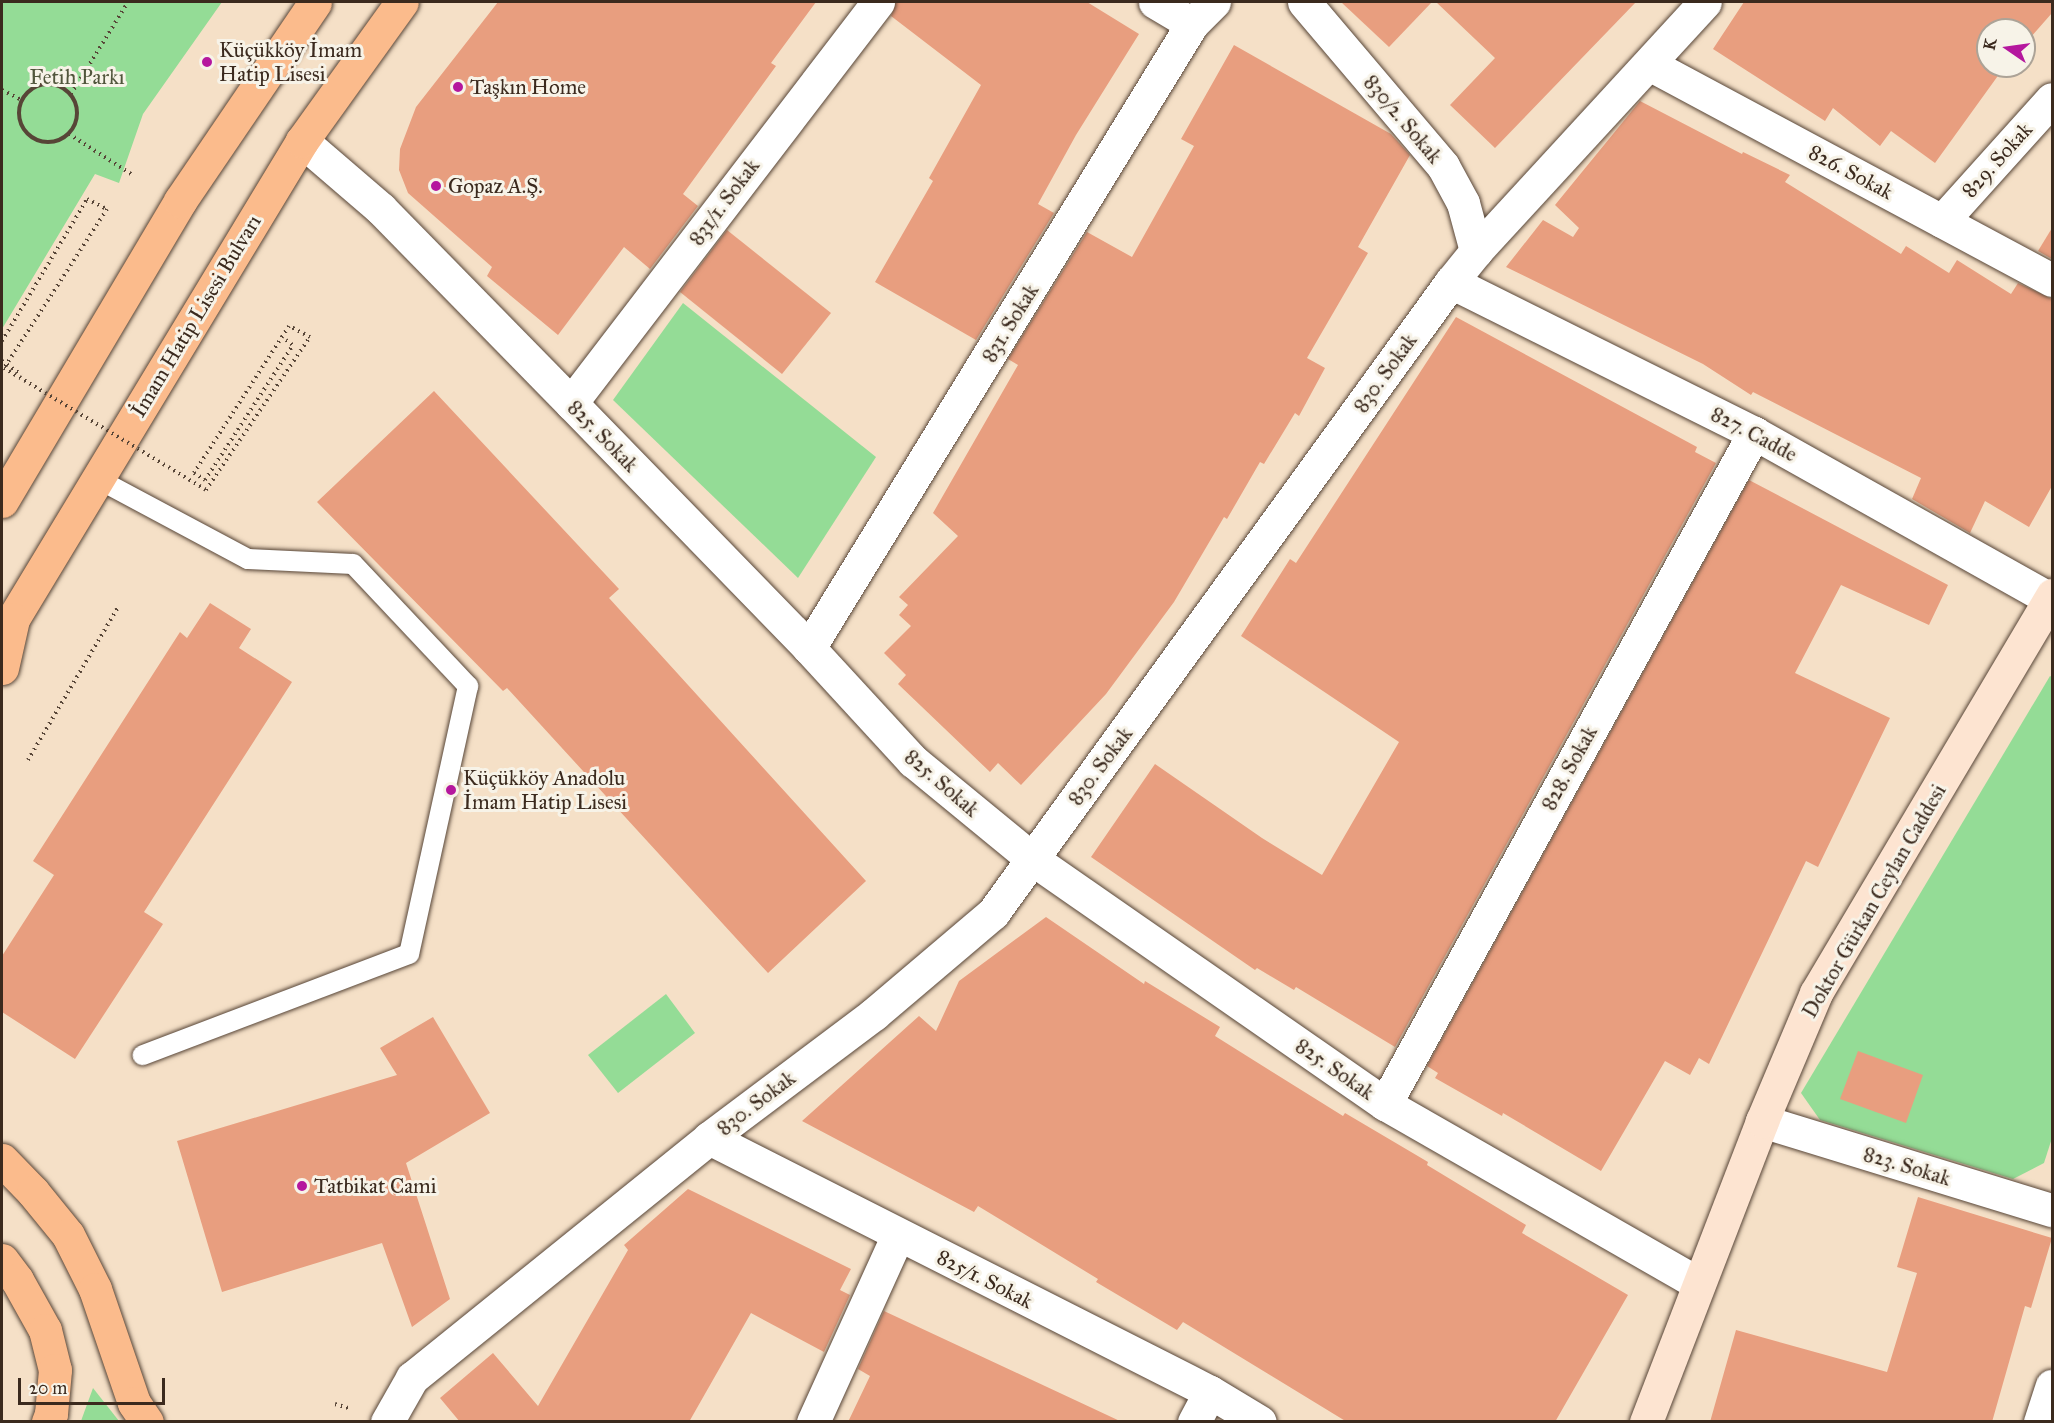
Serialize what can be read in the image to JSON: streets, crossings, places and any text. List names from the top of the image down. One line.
{"streets":{"main road":["İmam Hatip Lisesi Bulvarı","Doktor Gürkan Ceylan Caddesi"],"street":["830/2. Sokak","829. Sokak","826. Sokak","831/1. Sokak","831. Sokak","830. Sokak","827. Cadde","825. Sokak","828. Sokak","823. Sokak","825/1. Sokak"]},"crossings":[["830/2. Sokak","830. Sokak"],["829. Sokak","826. Sokak"],["826. Sokak","830. Sokak"],["831/1. Sokak","825. Sokak"],["İmam Hatip Lisesi Bulvarı","825. Sokak"],["831. Sokak","825. Sokak"],["830. Sokak","827. Cadde"],["830. Sokak","825. Sokak"],["830. Sokak","825/1. Sokak"],["827. Cadde","828. Sokak"],["827. Cadde","Doktor Gürkan Ceylan Caddesi"],["825. Sokak","828. Sokak"],["825. Sokak","Doktor Gürkan Ceylan Caddesi"],["Doktor Gürkan Ceylan Caddesi","823. Sokak"]],"parks":["Fetih Parkı"],"places":["Küçükköy İmam Hatip Lisesi","Taşkın Home","Gopaz A.Ş.","Küçükköy Anadolu İmam Hatip Lisesi","Tatbikat Cami"],"scale_bar":"20 m","north":"left"}
